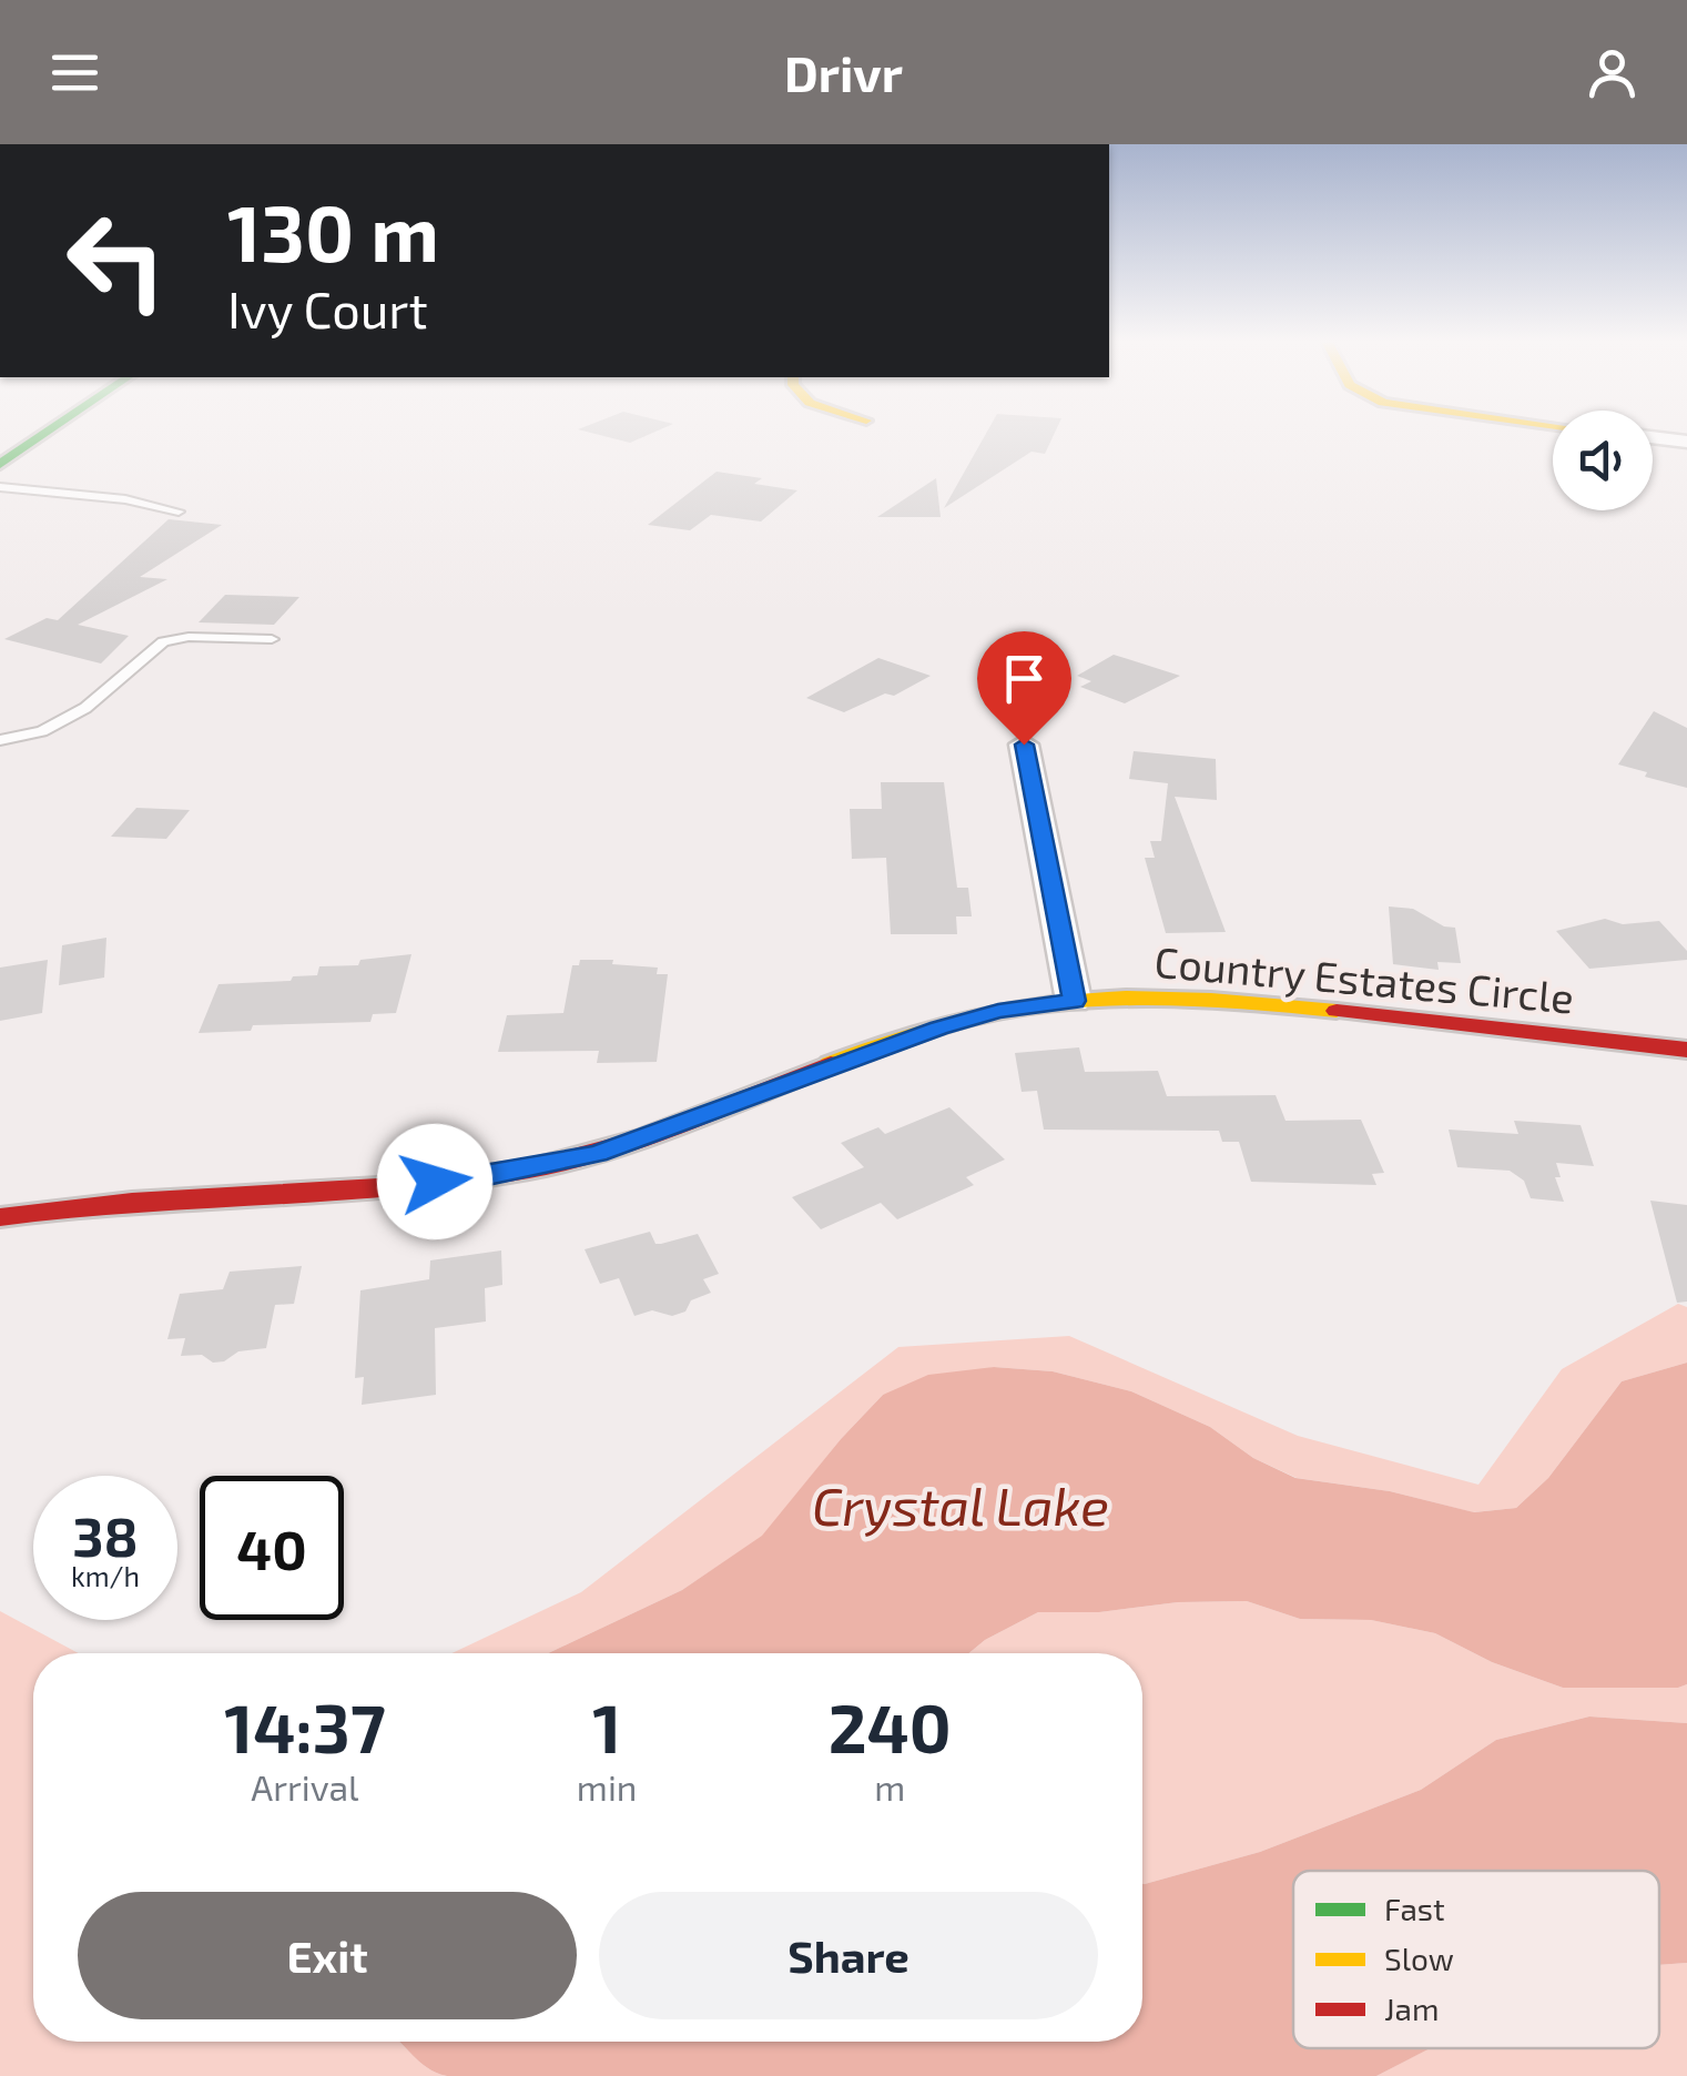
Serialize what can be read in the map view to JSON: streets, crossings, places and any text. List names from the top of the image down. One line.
{"streets":{"street":["Country Estates Circle"]},"water":["Crystal Lake"],"legend":["Fast","Slow","Jam"],"page":{"header":"Drivr","turn":["130 m","Ivy Court"],"speed":"38 km/h","limit":"40","eta":["14:37","Arrival","1","min","240","m"],"buttons":["Exit","Share"]}}
